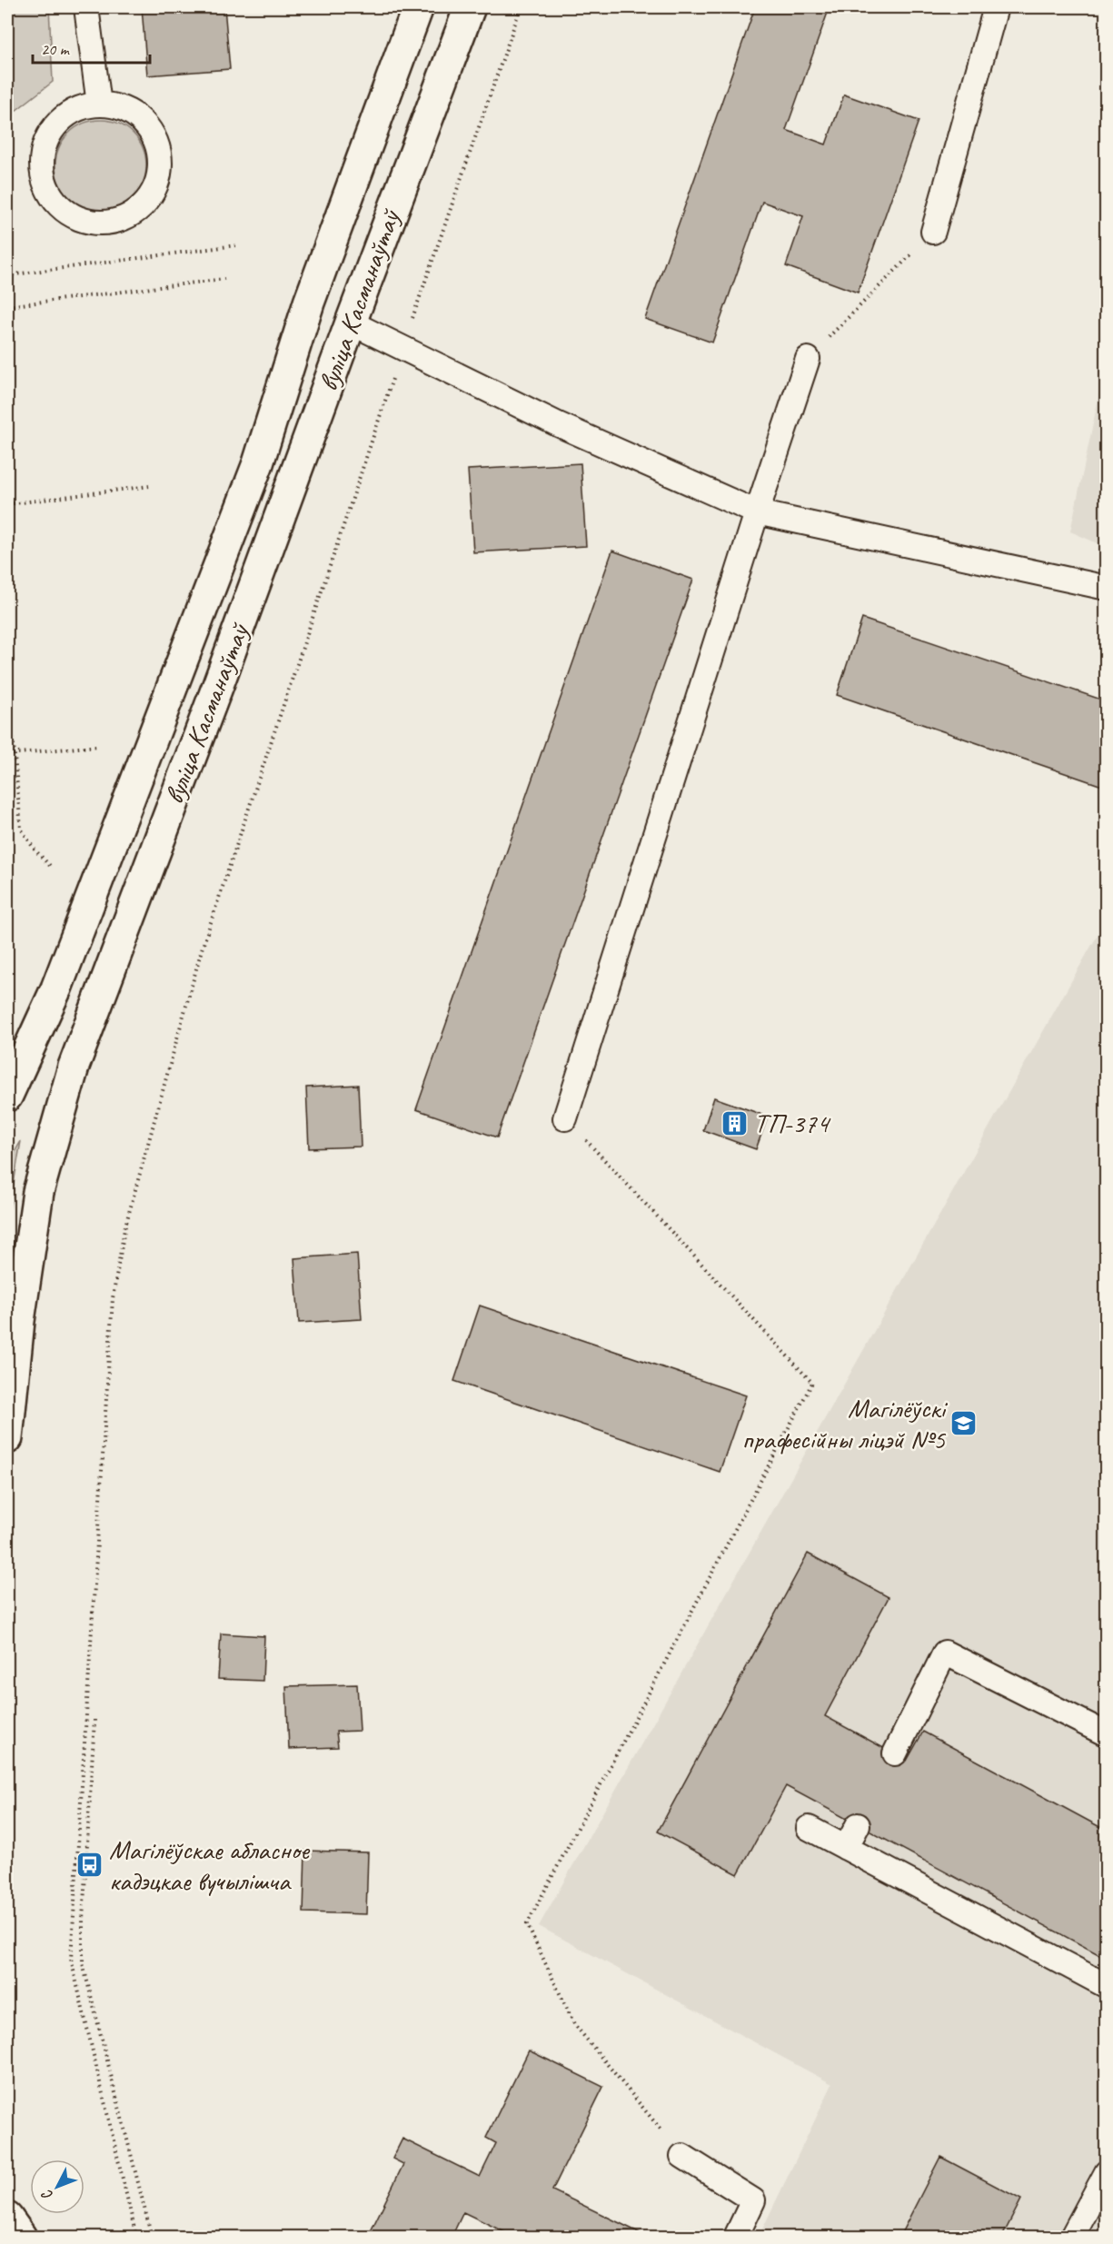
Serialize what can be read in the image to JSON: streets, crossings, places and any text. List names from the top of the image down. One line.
{"streets":{"main road":["вуліца Касманаўтаў"]},"places":{"building":["ТП-374"],"school or university":["Магілёўскі прафесійны ліцэй №5"],"bus stop":["Магілёўскае абласное кадэцкае вучылішча"]},"scale_bar":"20 m","north":"bottom left"}
